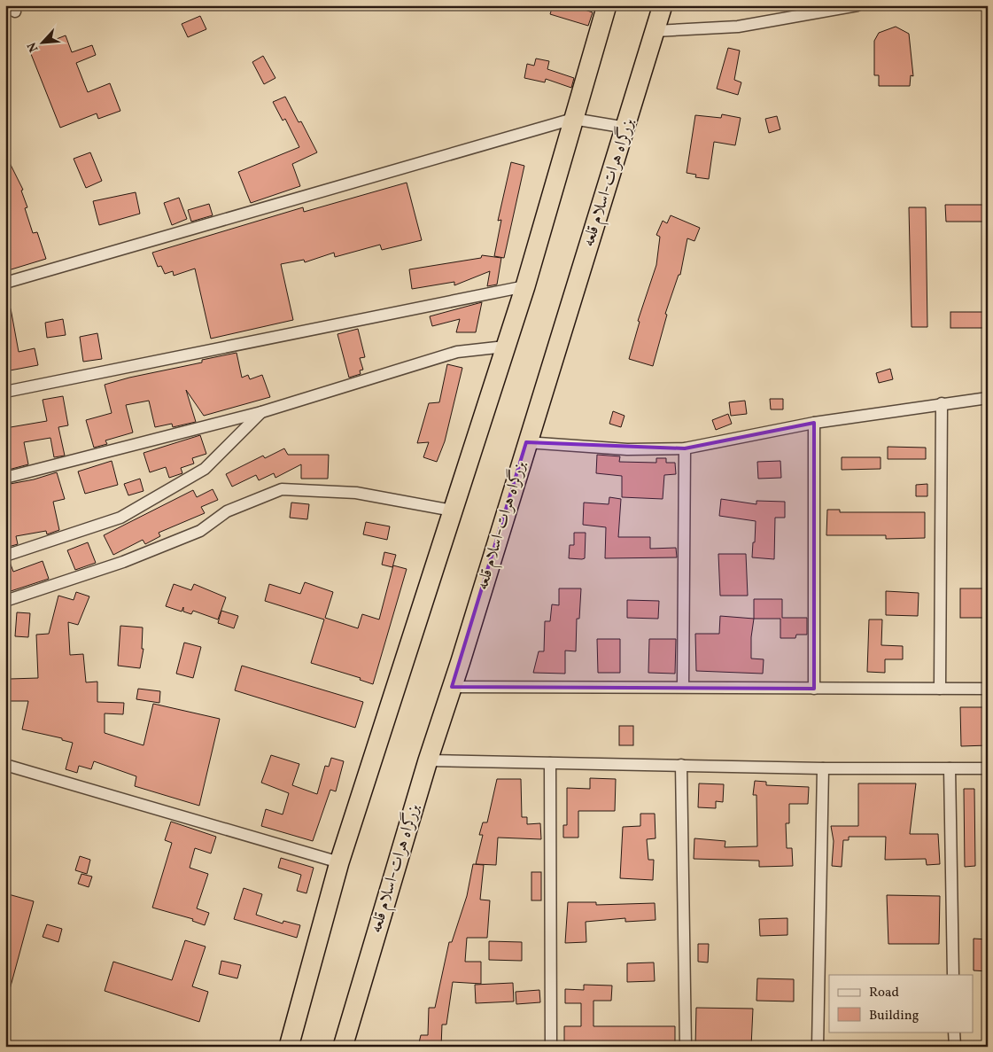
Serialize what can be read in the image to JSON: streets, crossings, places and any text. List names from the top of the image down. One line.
{"streets":{"highway":["بزرگراه هرات-اسلام قلعه"]},"legend":["Road","Building"],"north":"bottom left"}
